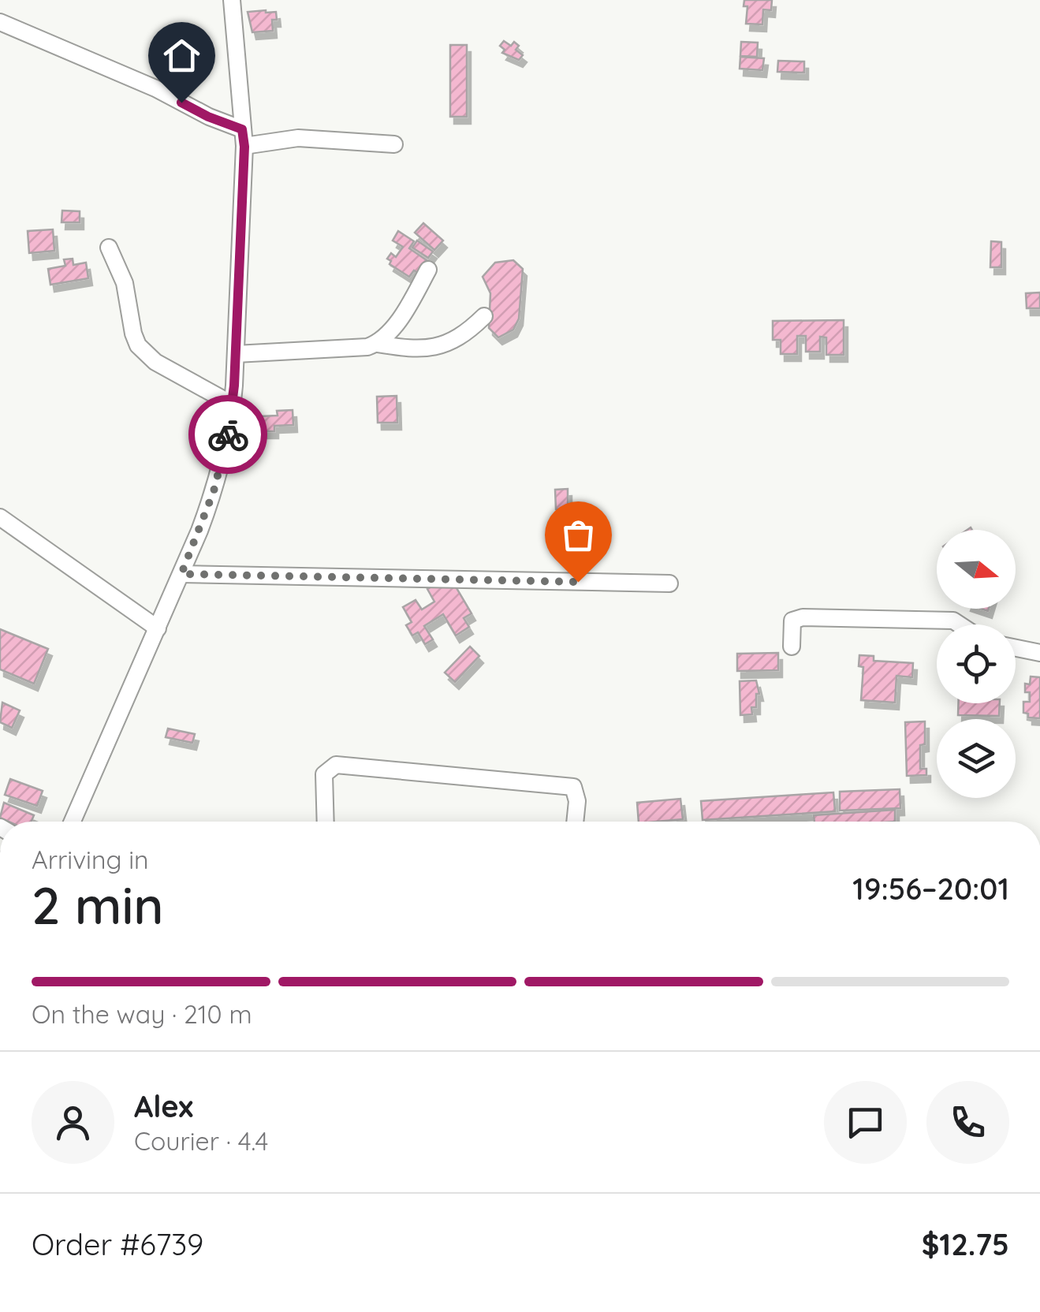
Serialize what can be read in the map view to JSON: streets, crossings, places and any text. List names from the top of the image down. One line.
{"north":"right","page":{"heading":["2 min","Arriving in","19:56–20:01"],"panel":["Alex","Courier · 4.4","Order #6739","$12.75"],"bar":"On the way · 210 m"}}
